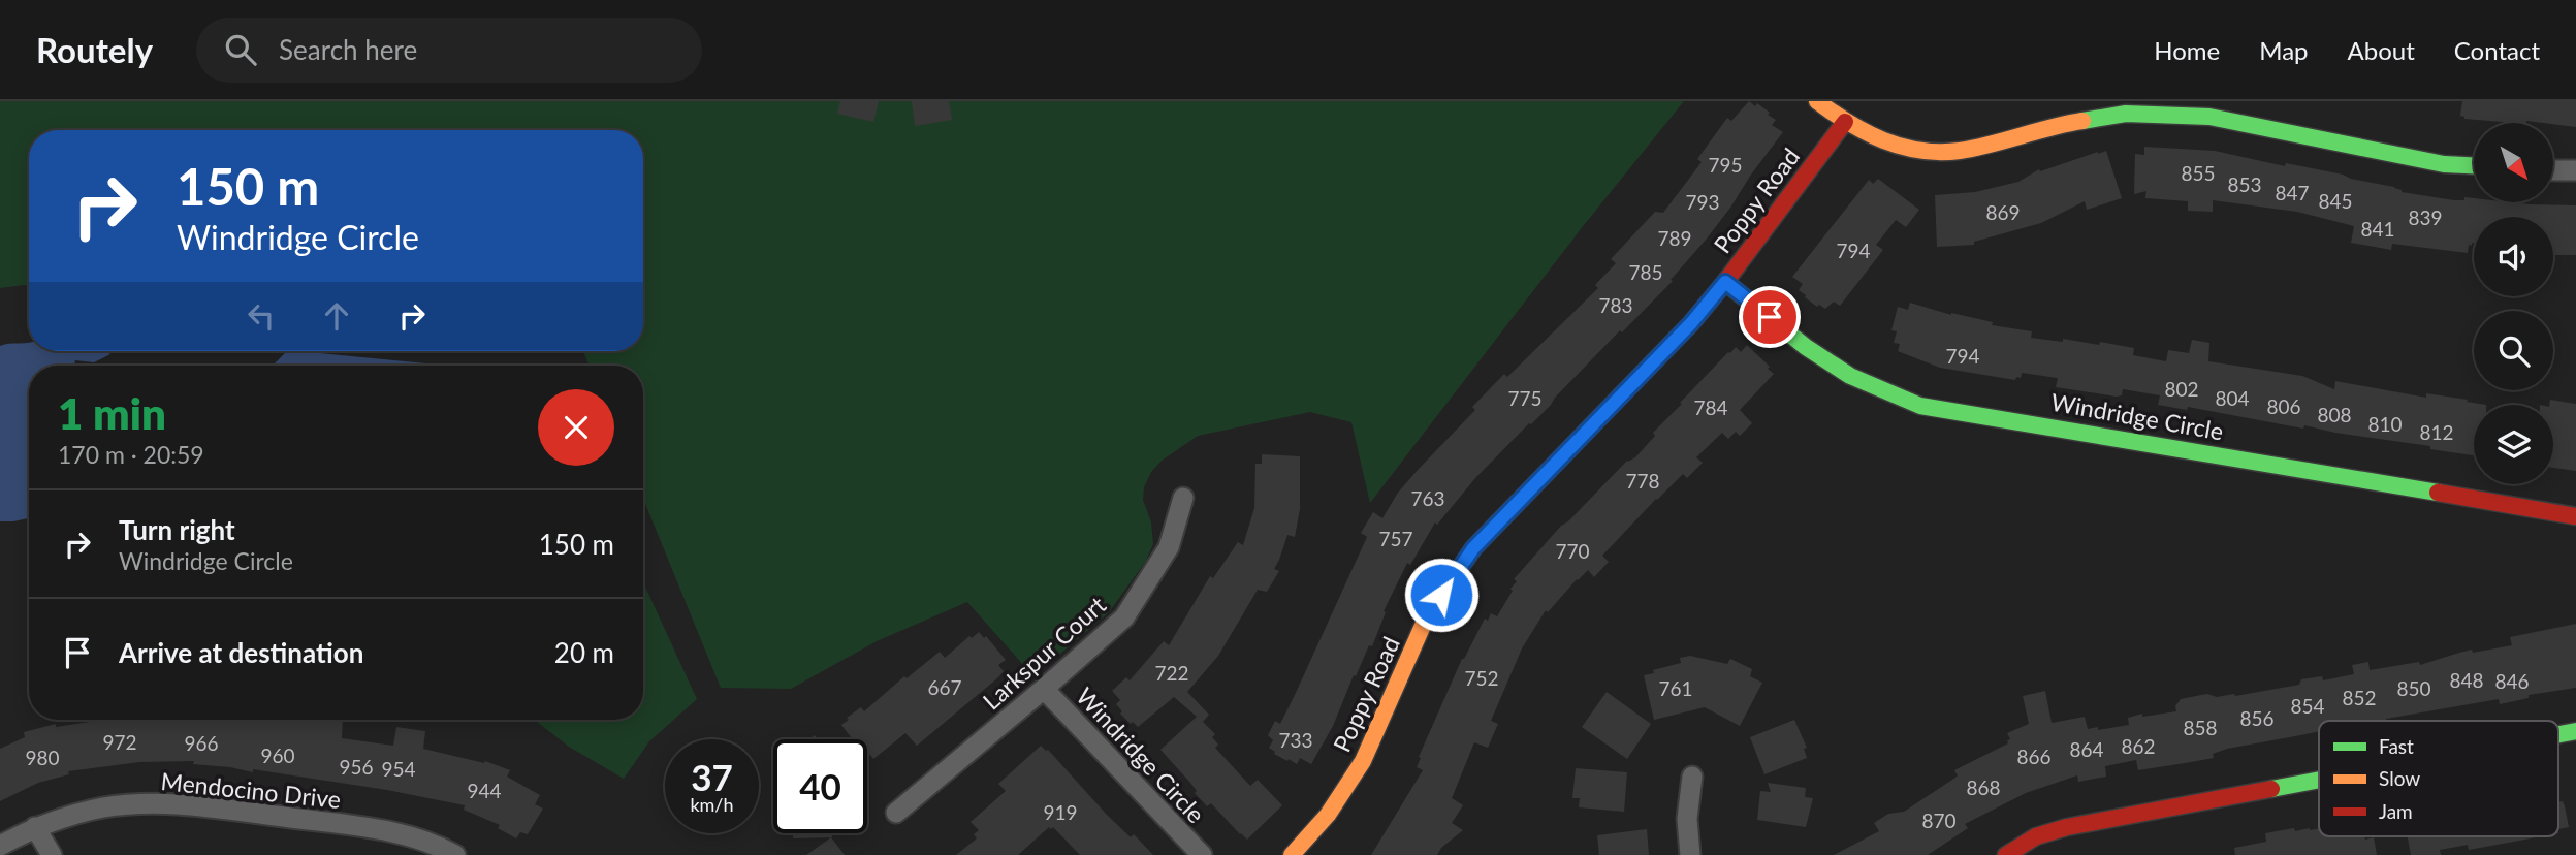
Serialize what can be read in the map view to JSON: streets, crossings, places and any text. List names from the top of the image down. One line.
{"streets":{"street":["Poppy Road","Windridge Circle","Larkspur Court","Mendocino Drive"]},"crossings":[["Poppy Road","Windridge Circle"],["Windridge Circle","Larkspur Court"]],"house_numbers":["795","855","853","847","845","793","869","839","841","789","794","785","783","794","802","775","804","806","784","808","810","812","778","763","757","770","722","752","848","846","667","761","850","852","854","856","858","733","972","966","862","864","960","866","980","956","954","868","944","919","870"],"legend":["Fast","Slow","Jam"],"north":"bottom right","page":{"header":"Routely","search":"Search here","nav":["Home","Map","About","Contact"],"turn":["150 m","Windridge Circle"],"heading":["1 min","170 m · 20:59"],"list":[{"name":"Turn right","note":"Windridge Circle","value":"150 m"},{"name":"Arrive at destination","value":"20 m"}],"speed":"37 km/h","limit":"40"}}
